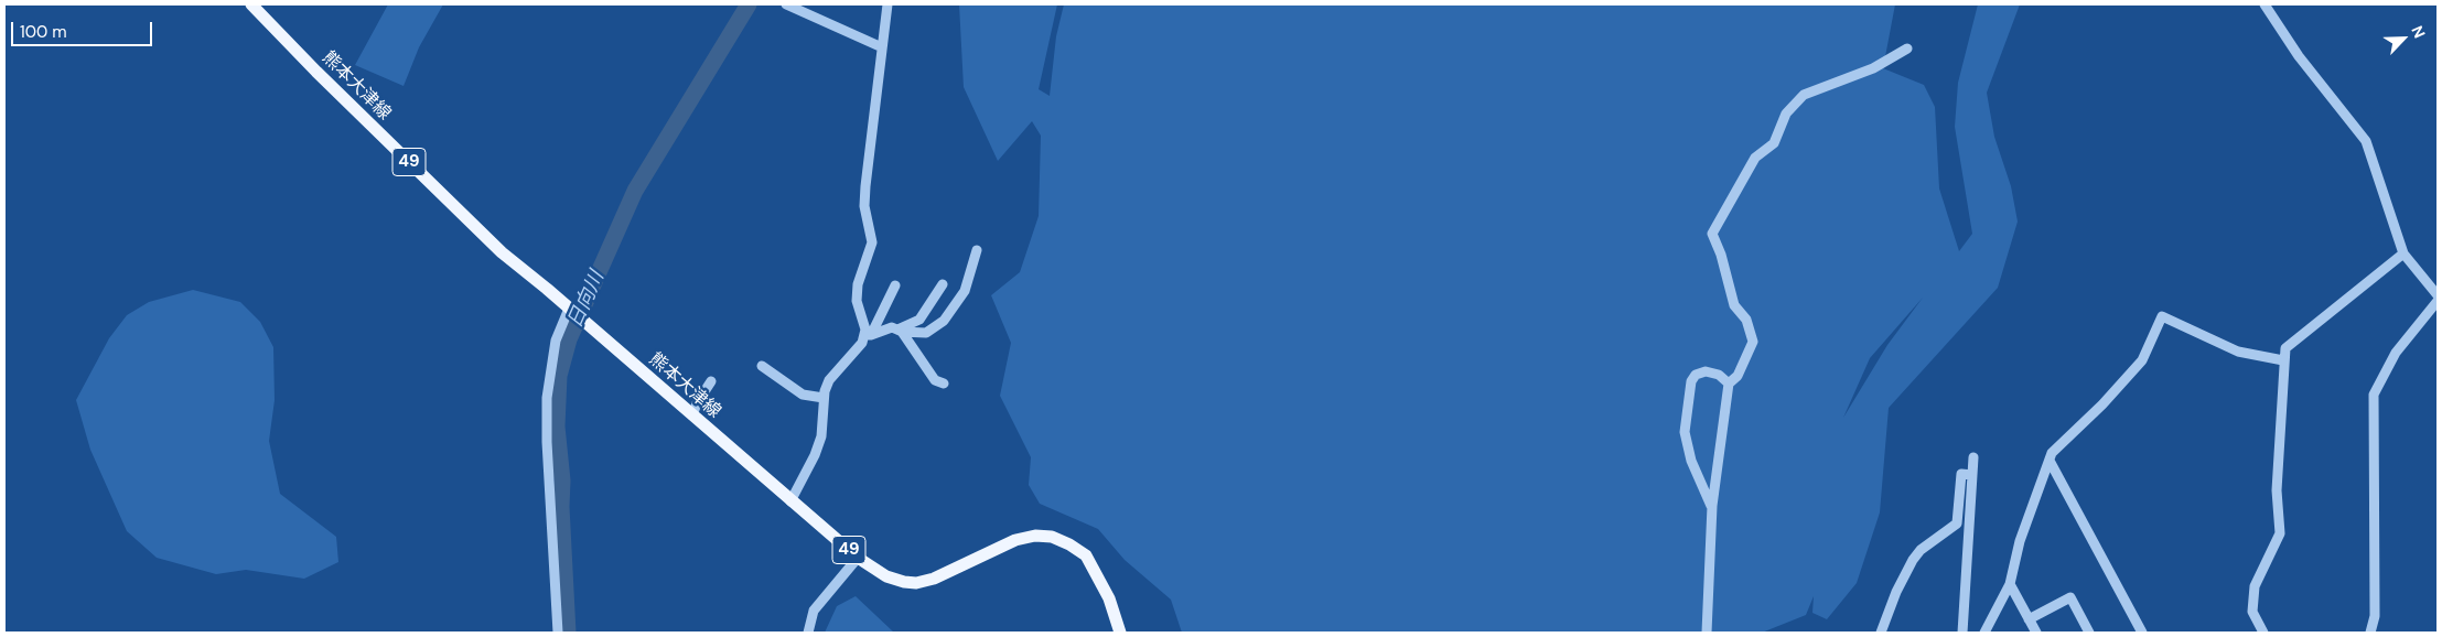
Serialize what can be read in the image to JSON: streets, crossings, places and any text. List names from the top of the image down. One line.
{"streets":{"main road":["熊本大津線","49"]},"water":["日向川"],"scale_bar":"100 m","north":"top right"}
